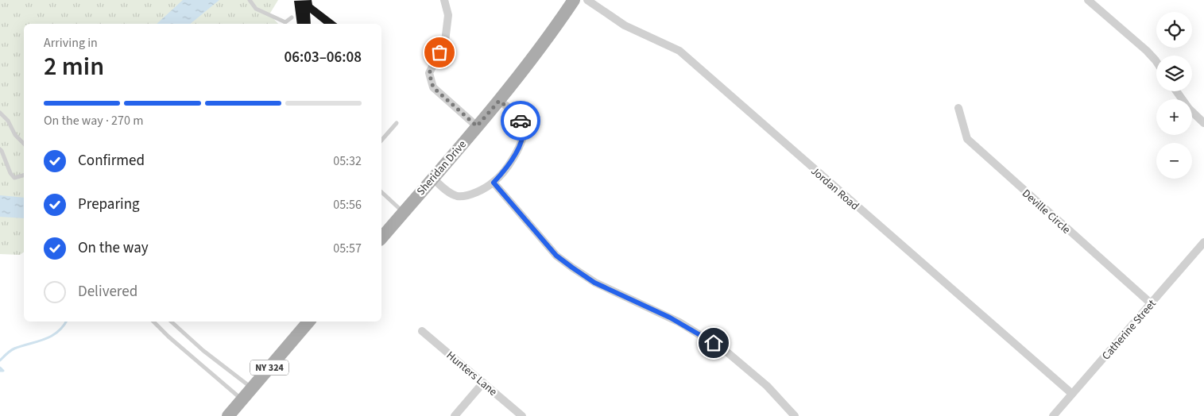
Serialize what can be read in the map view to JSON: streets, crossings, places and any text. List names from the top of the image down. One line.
{"streets":{"main road":["Sheridan Drive","NY 324"],"street":["Jordan Road","Deville Circle","Catherine Street","Hunters Lane"]},"crossings":[["Jordan Road","Catherine Street"],["Deville Circle","Catherine Street"]],"page":{"map_buttons":["+","−"],"heading":["2 min","Arriving in","06:03–06:08"],"bar":"On the way · 270 m","list":[["Confirmed","05:32"],["Preparing","05:56"],["On the way","05:57"],"Delivered"]}}
